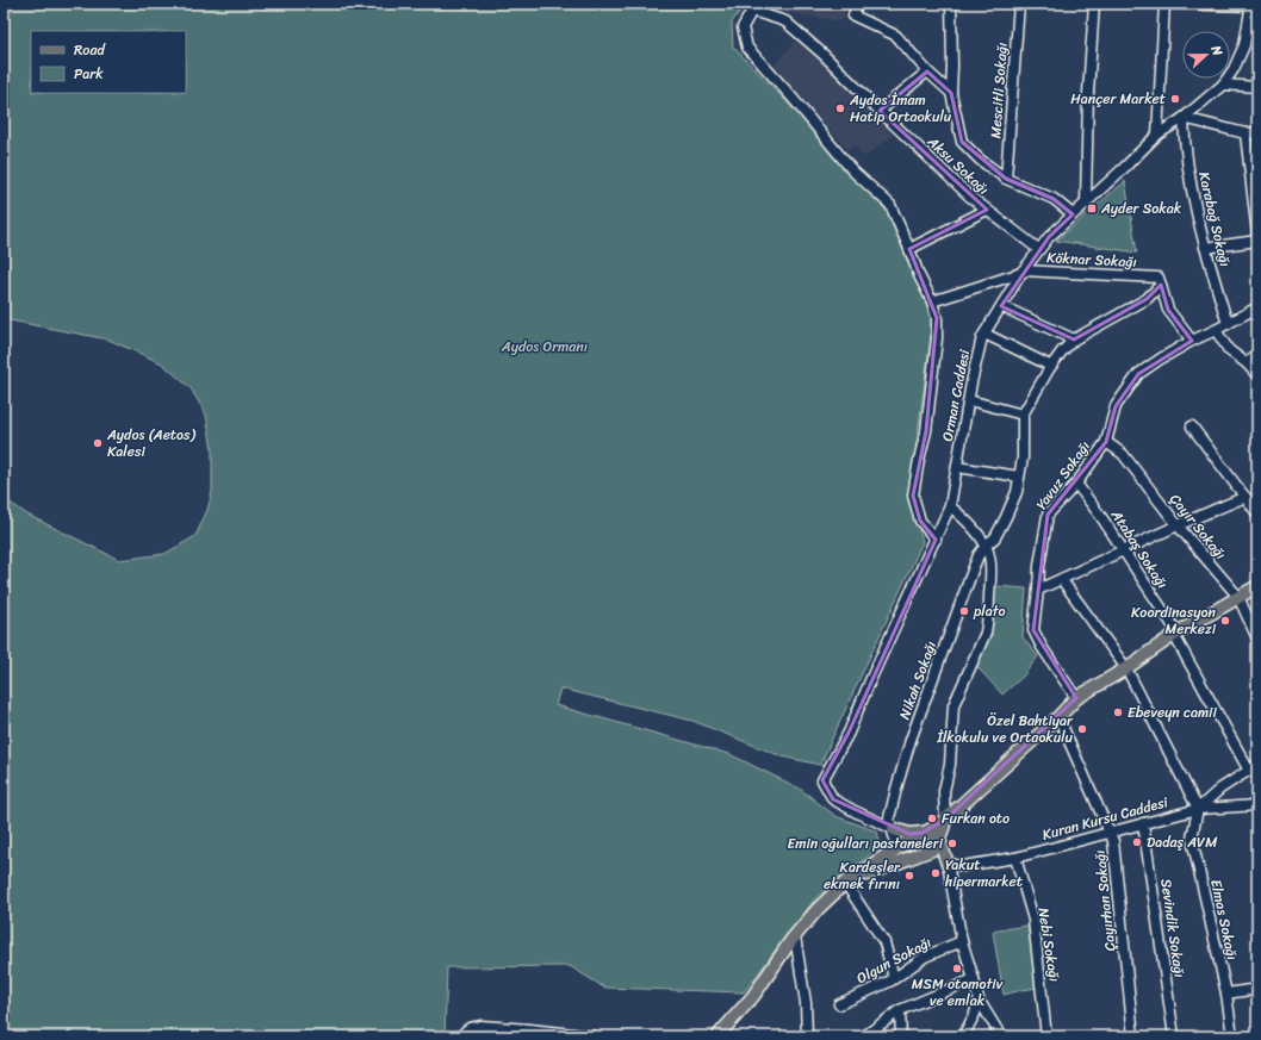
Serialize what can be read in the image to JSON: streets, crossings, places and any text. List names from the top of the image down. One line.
{"streets":{"street":["Mescitli Sokağı","Aksu Sokağı","Karabağ Sokağı","Köknar Sokağı","Orman Caddesi","Yavuz Sokağı","Çayır Sokağı","Atabaş Sokağı","Nikah Sokağı","Kuran Kursu Caddesi","Çayırhan Sokağı","Elmas Sokağı","Sevindik Sokağı","Nebi Sokağı","Olgun Sokağı"]},"crossings":[["Aksu Sokağı","Orman Caddesi"],["Karabağ Sokağı","Orman Caddesi"],["Karabağ Sokağı","Yavuz Sokağı"],["Köknar Sokağı","Orman Caddesi"],["Orman Caddesi","Nikah Sokağı"],["Yavuz Sokağı","Çayır Sokağı"],["Yavuz Sokağı","Atabaş Sokağı"],["Atabaş Sokağı","Kuran Kursu Caddesi"],["Kuran Kursu Caddesi","Çayırhan Sokağı"],["Kuran Kursu Caddesi","Elmas Sokağı"],["Kuran Kursu Caddesi","Sevindik Sokağı"],["Kuran Kursu Caddesi","Nebi Sokağı"]],"parks":["Aydos Ormanı"],"places":{"other":["Hançer Market","Aydos İmam Hatip Ortaokulu","Aydos (Aetos) Kalesi","plato","Koordinasyon Merkezi","Ebeveyn camii","Özel Bahtiyar İlkokulu ve Ortaokulu","Furkan oto","Dadaş AVM","Emin oğulları pastaneleri","Yakut hipermarket","Kardeşler ekmek fırını","MSM otomotiv ve emlak"],"transit":["Ayder Sokak"]},"legend":["Road","Park"],"north":"right"}
